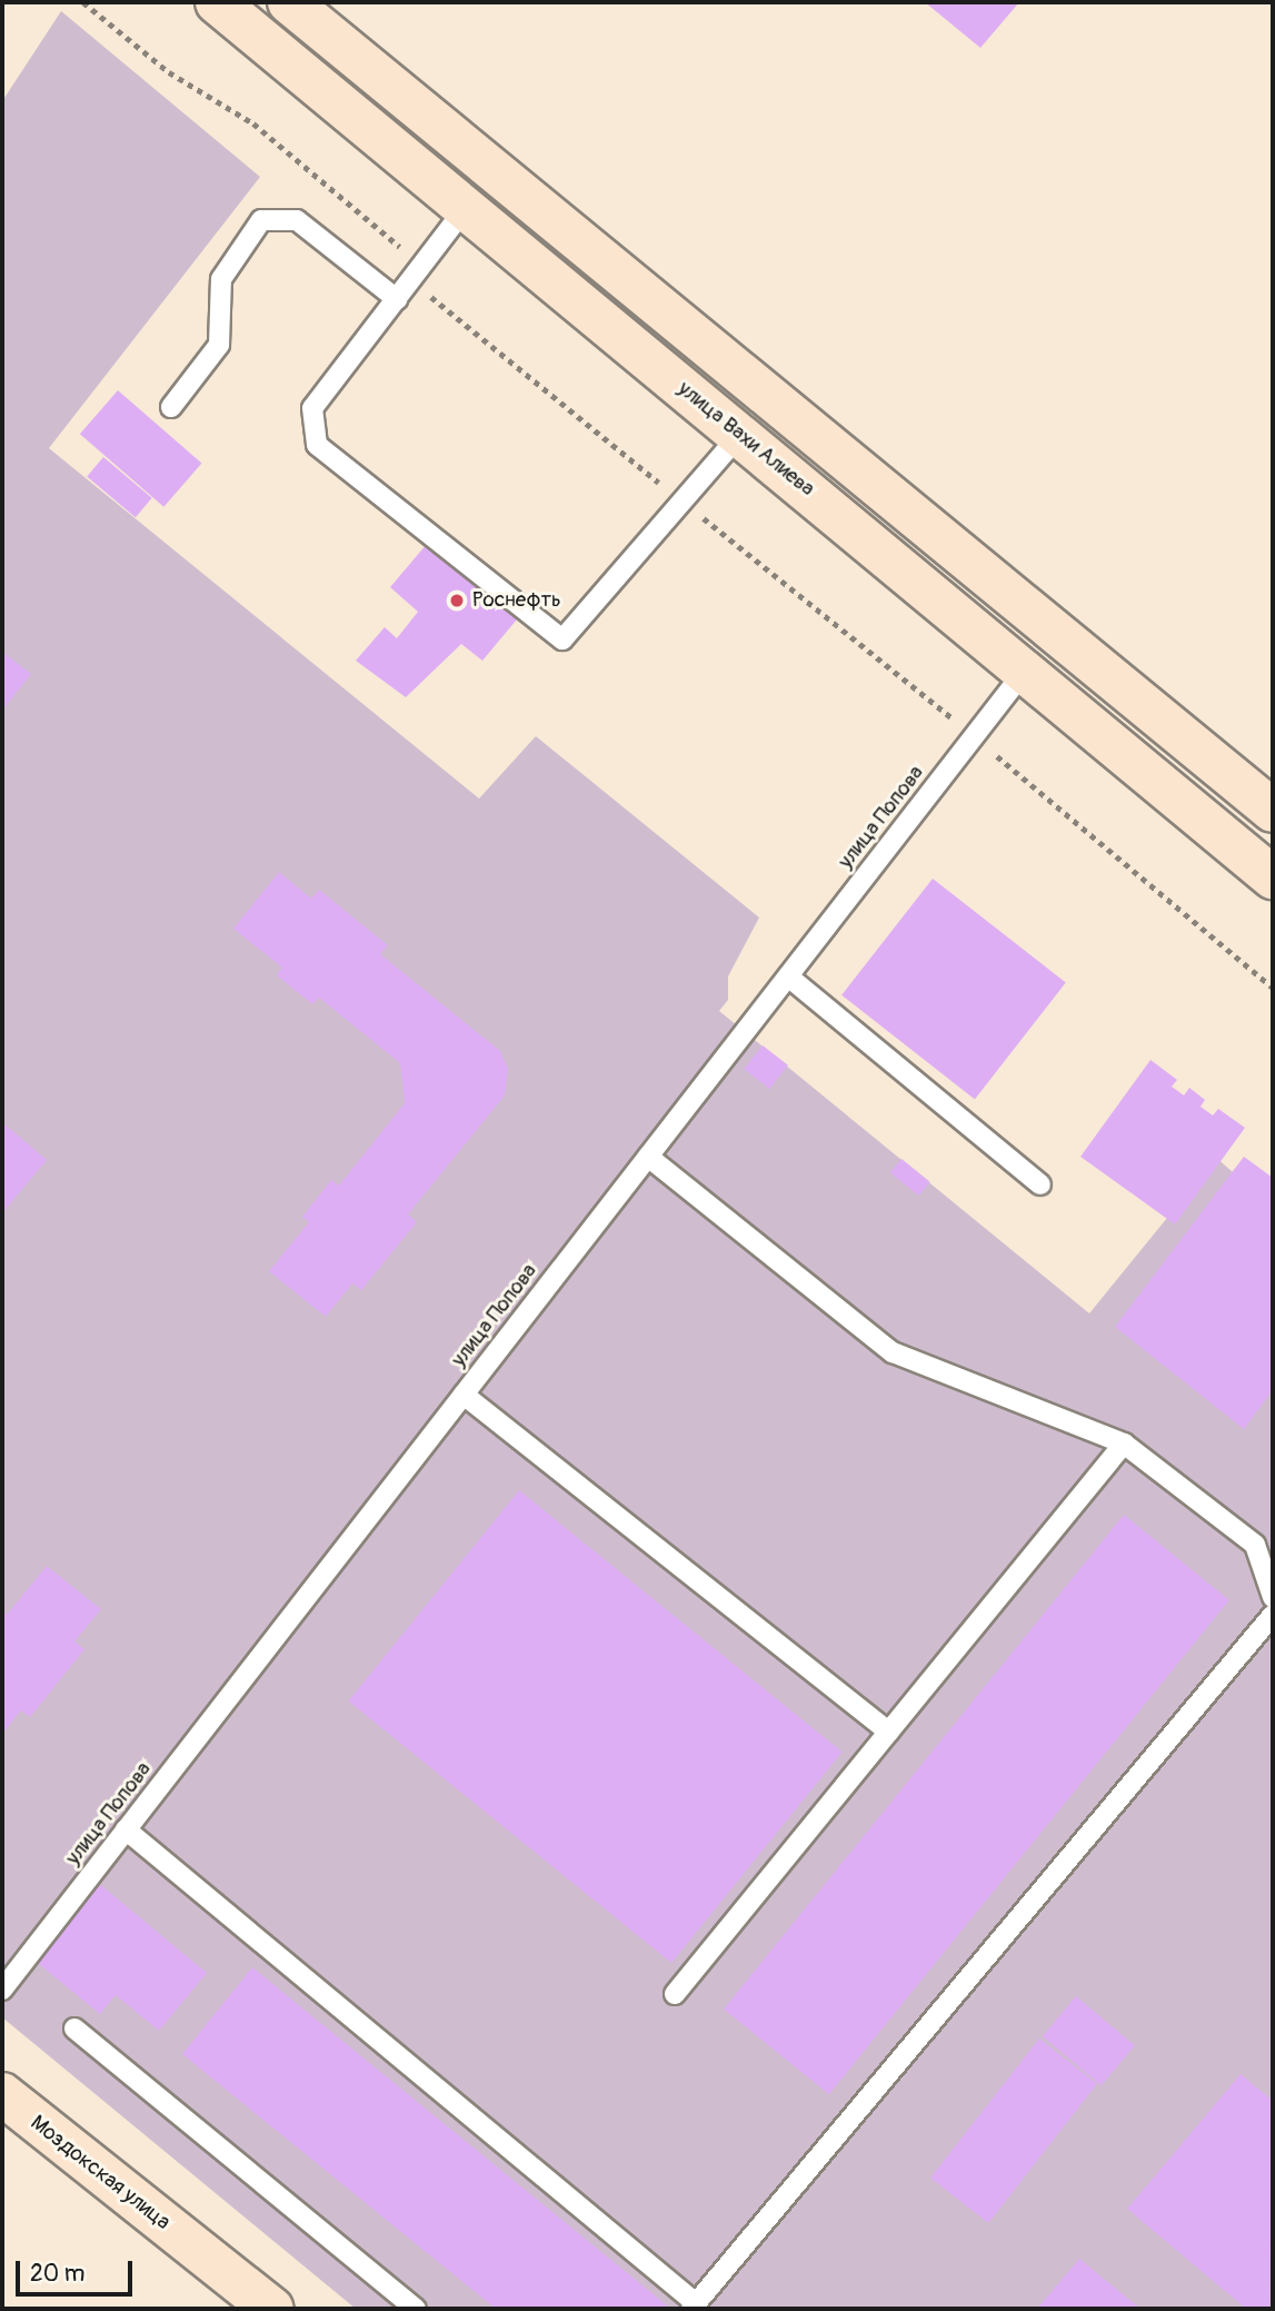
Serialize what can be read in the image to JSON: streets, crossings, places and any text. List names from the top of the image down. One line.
{"streets":{"main road":["улица Вахи Алиева","Моздокская улица"],"lane":["улица Попова"]},"crossings":[["улица Вахи Алиева","улица Попова"]],"places":["Роснефть"],"scale_bar":"20 m"}
